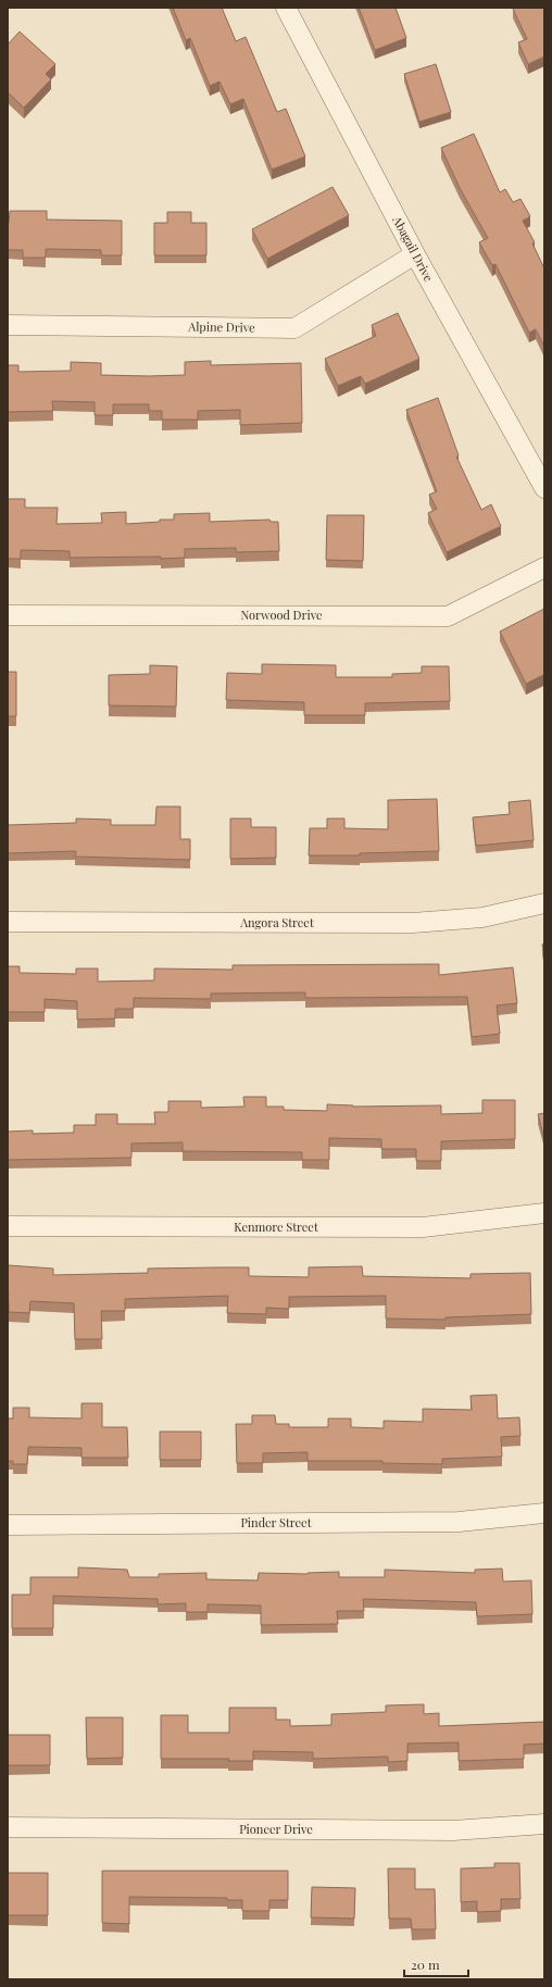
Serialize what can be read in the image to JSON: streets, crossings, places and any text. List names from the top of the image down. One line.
{"streets":{"street":["Abagail Drive","Alpine Drive","Norwood Drive","Angora Street","Kenmore Street","Pinder Street","Pioneer Drive"]},"crossings":[["Abagail Drive","Alpine Drive"]],"scale_bar":"20 m"}
